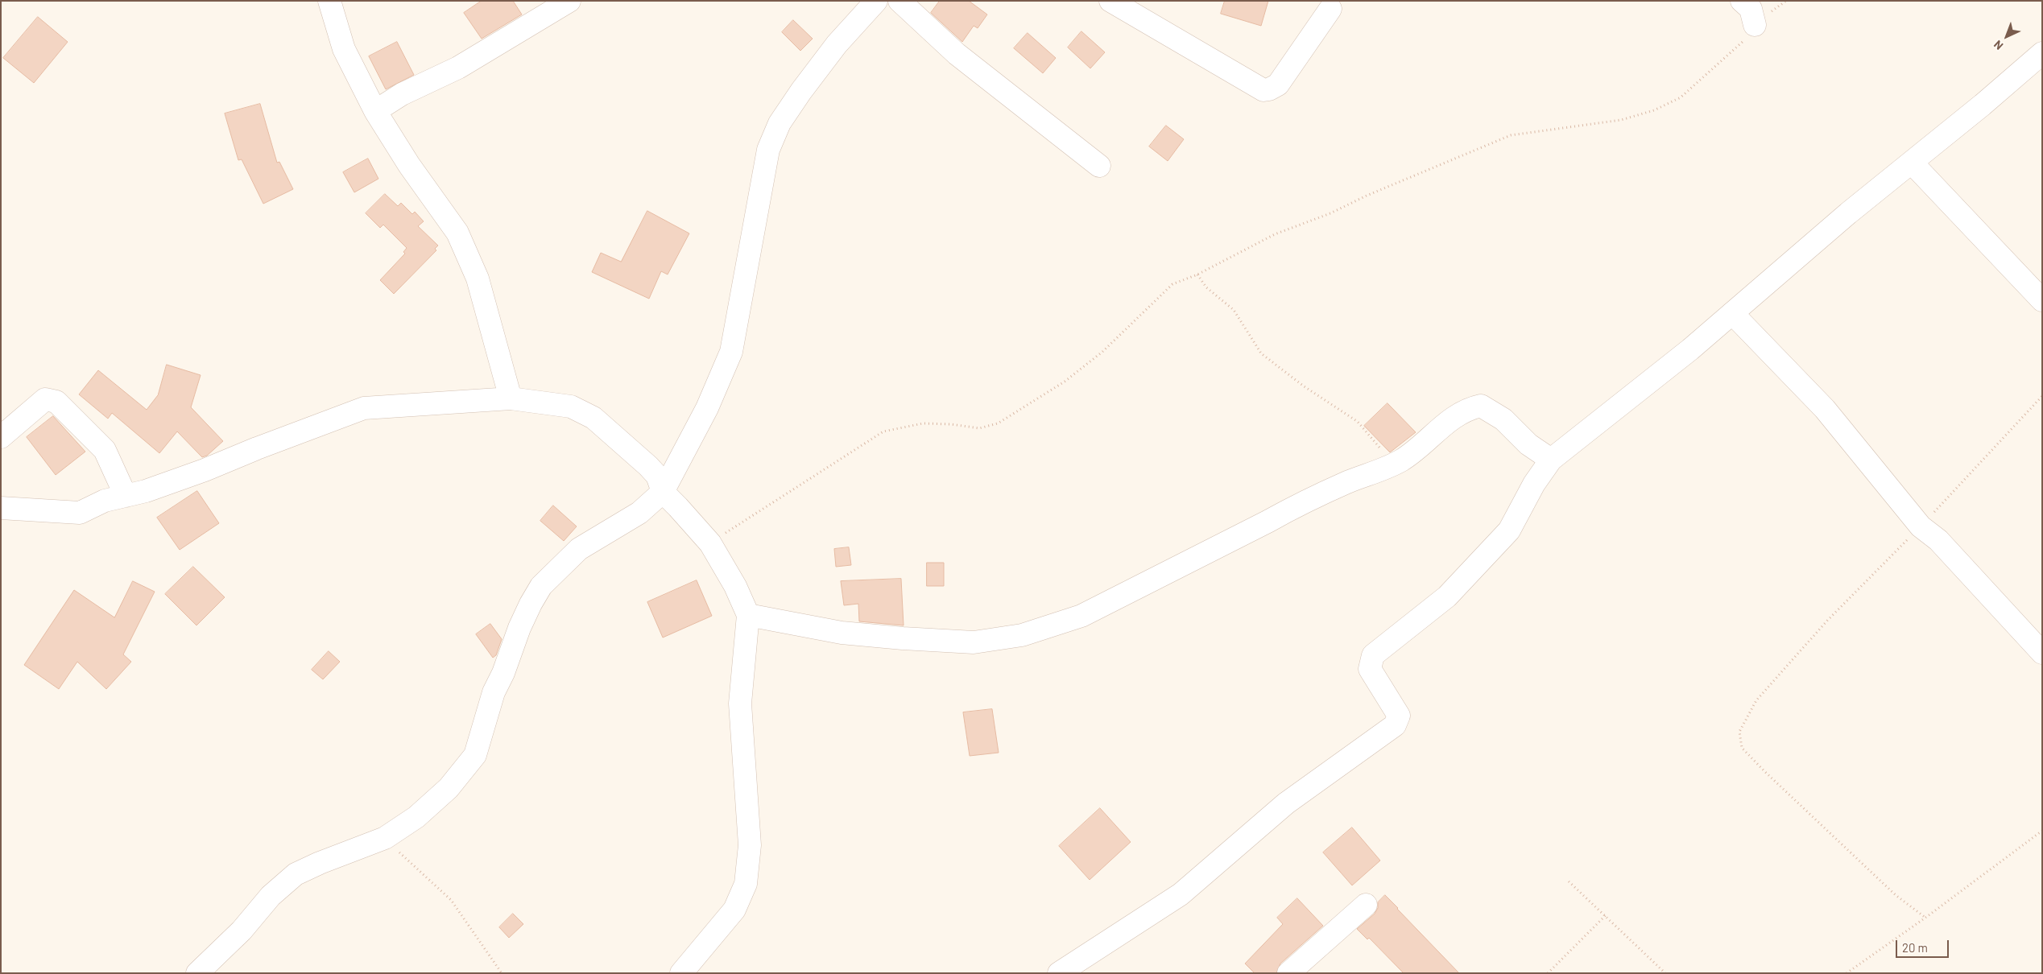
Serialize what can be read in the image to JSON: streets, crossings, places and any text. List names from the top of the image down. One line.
{"scale_bar":"20 m","north":"bottom left"}
